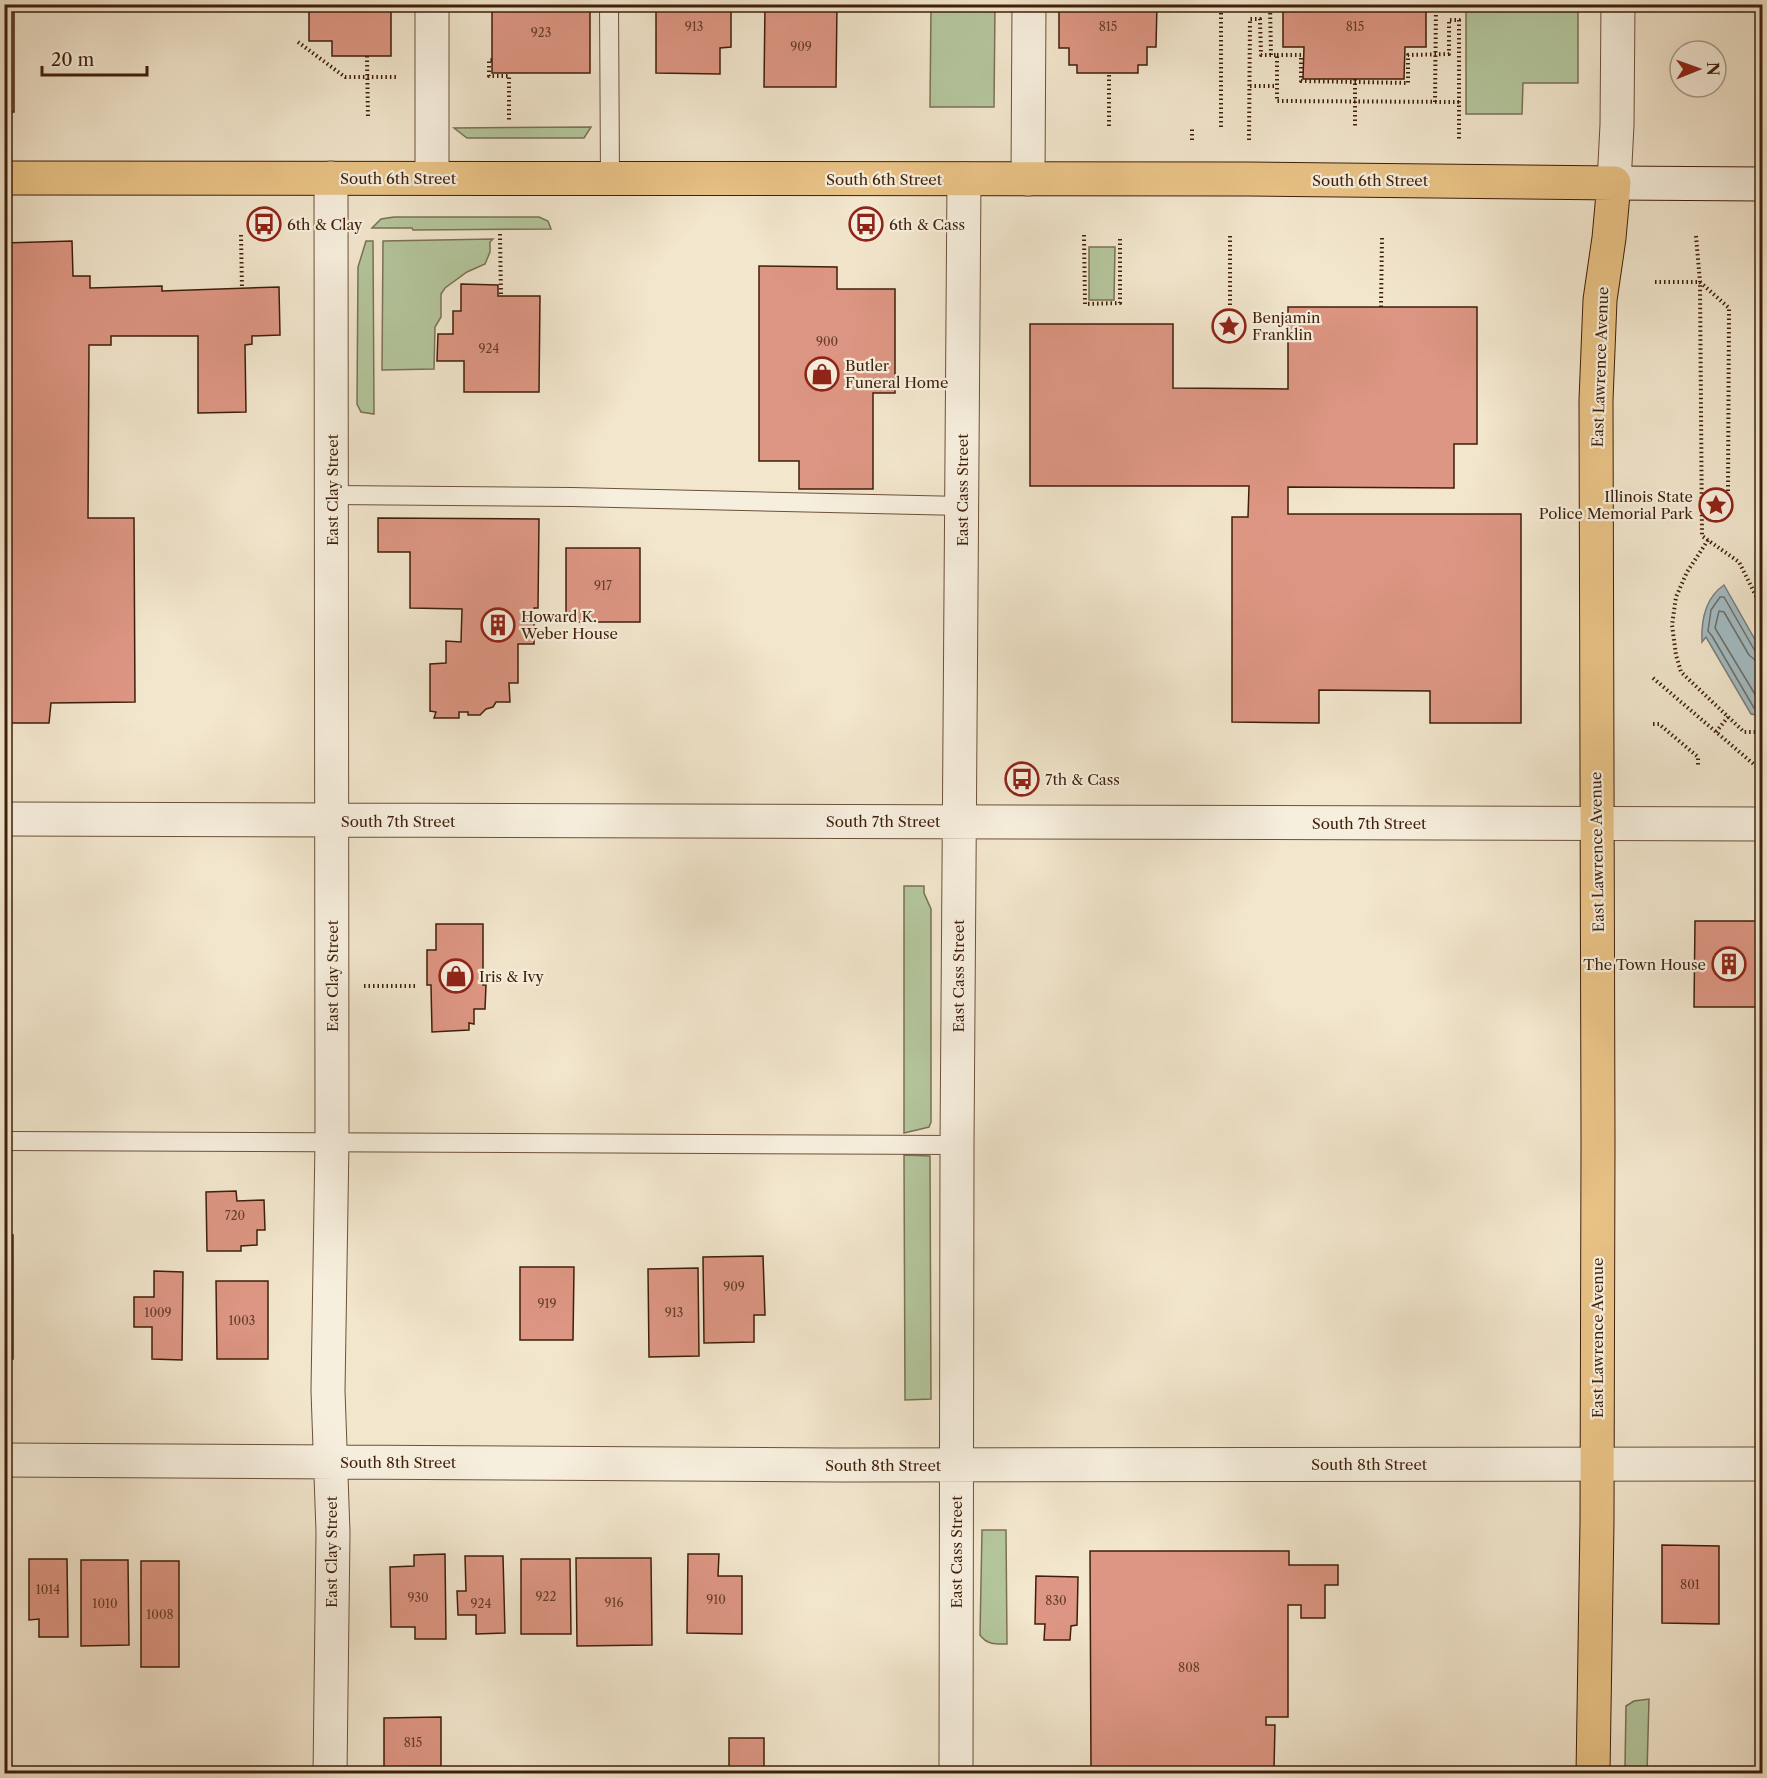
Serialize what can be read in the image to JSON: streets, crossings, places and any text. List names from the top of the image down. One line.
{"streets":{"main road":["South 6th Street","East Lawrence Avenue"],"street":["East Clay Street","East Cass Street","South 7th Street","South 8th Street"]},"crossings":[["South 6th Street","East Lawrence Avenue"],["South 6th Street","East Clay Street"],["South 6th Street","East Cass Street"],["East Lawrence Avenue","South 7th Street"],["East Lawrence Avenue","South 8th Street"],["East Clay Street","South 7th Street"],["East Clay Street","South 8th Street"],["East Cass Street","South 7th Street"],["East Cass Street","South 8th Street"]],"places":{"bus stop":["6th & Clay","6th & Cass","7th & Cass"],"place":["Benjamin Franklin","Illinois State Police Memorial Park"],"shop":["Butler Funeral Home","Iris & Ivy"],"building":["Howard K. Weber House","The Town House"]},"house_numbers":["913","815","815","923","909","900","924","917","720","909","919","1009","913","1003","801","1014","922","930","910","830","916","1010","924","1008","808","815"],"scale_bar":"20 m","north":"right"}
